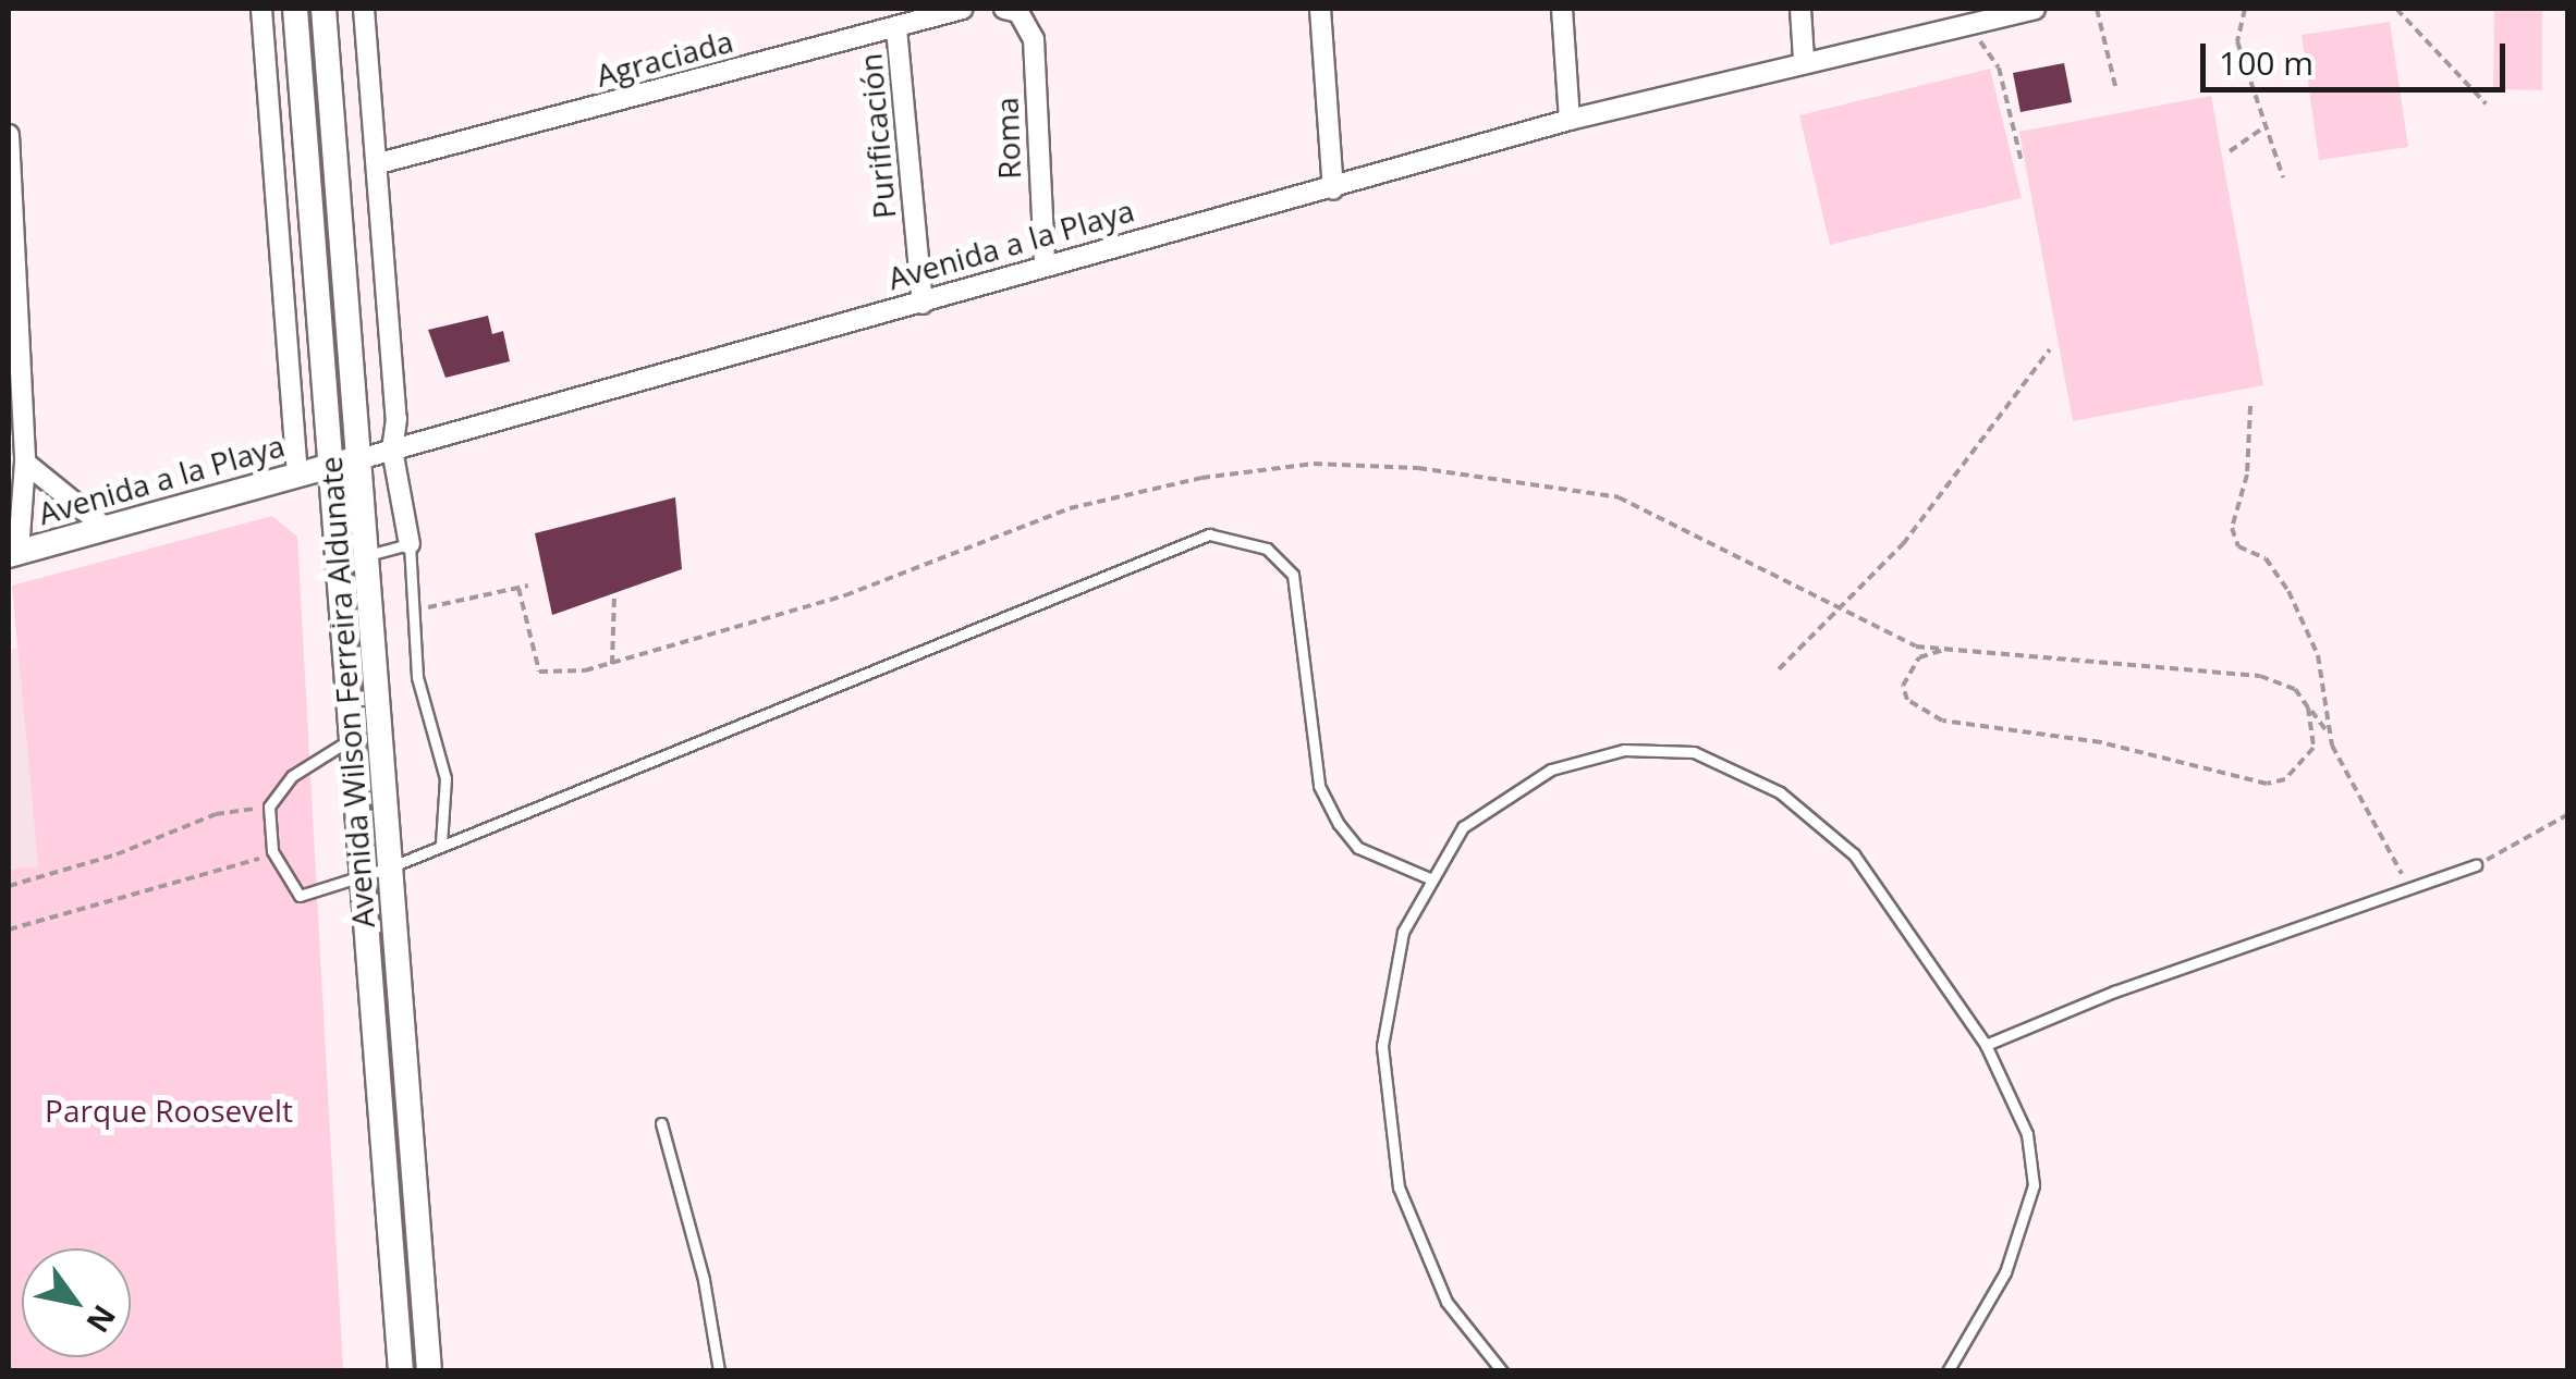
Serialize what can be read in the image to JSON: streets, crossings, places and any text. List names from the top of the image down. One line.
{"streets":{"main road":["Avenida a la Playa","Avenida Wilson Ferreira Aldunate"],"street":["Agraciada","Purificación","Roma"]},"crossings":[["Agraciada","Purificación"],["Agraciada","Avenida Wilson Ferreira Aldunate"],["Purificación","Avenida a la Playa"],["Roma","Avenida a la Playa"],["Avenida a la Playa","Avenida Wilson Ferreira Aldunate"]],"parks":["Parque Roosevelt"],"scale_bar":"100 m","north":"bottom right"}
